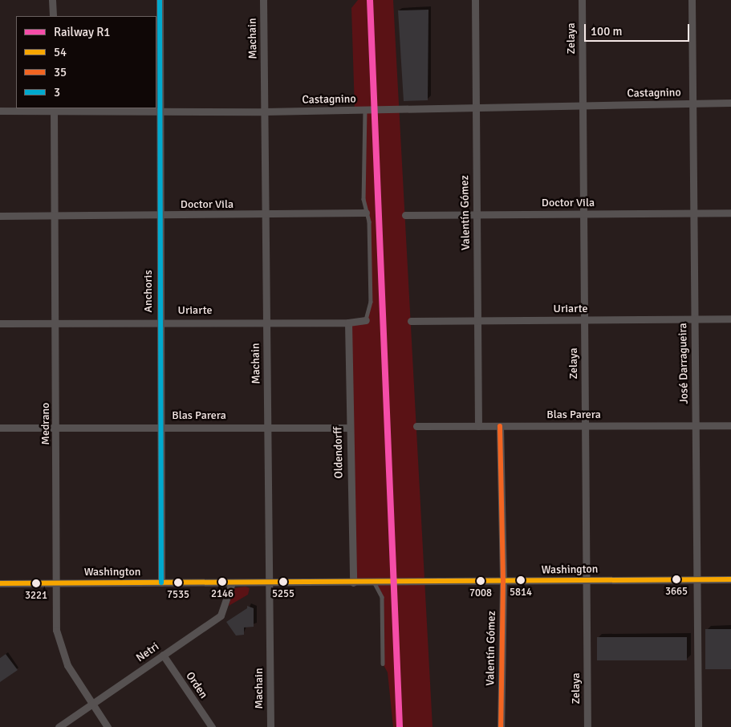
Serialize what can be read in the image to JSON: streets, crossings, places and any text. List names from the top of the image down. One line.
{"streets":{"street":["Machain","Zelaya","Castagnino","Doctor Vila","Valentín Gómez","Anchoris","Uriarte","José Darragueira","Blas Parera","Medrano","Oldendorff","Washington","Netri","Orden"]},"crossings":[["Machain","Castagnino"],["Machain","Doctor Vila"],["Machain","Uriarte"],["Machain","Blas Parera"],["Machain","Washington"],["Zelaya","Castagnino"],["Zelaya","Doctor Vila"],["Zelaya","Uriarte"],["Zelaya","Blas Parera"],["Zelaya","Washington"],["Castagnino","Valentín Gómez"],["Castagnino","Anchoris"],["Castagnino","José Darragueira"],["Castagnino","Medrano"],["Doctor Vila","Valentín Gómez"],["Doctor Vila","Anchoris"],["Doctor Vila","José Darragueira"],["Doctor Vila","Medrano"],["Valentín Gómez","Uriarte"],["Valentín Gómez","Blas Parera"],["Valentín Gómez","Washington"],["Anchoris","Uriarte"],["Anchoris","Blas Parera"],["Anchoris","Washington"],["Uriarte","José Darragueira"],["Uriarte","Medrano"],["Uriarte","Oldendorff"],["José Darragueira","Blas Parera"],["José Darragueira","Washington"],["Blas Parera","Medrano"],["Blas Parera","Oldendorff"],["Medrano","Washington"],["Medrano","Netri"],["Oldendorff","Washington"],["Washington","Netri"],["Netri","Orden"]],"places":["3665","5814","7008","2146","5255","7535","3221"],"lines":["rail line R1","transit line 3","transit line 35","transit line 54"],"legend":["Railway R1","54","35","3"],"scale_bar":"100 m"}
